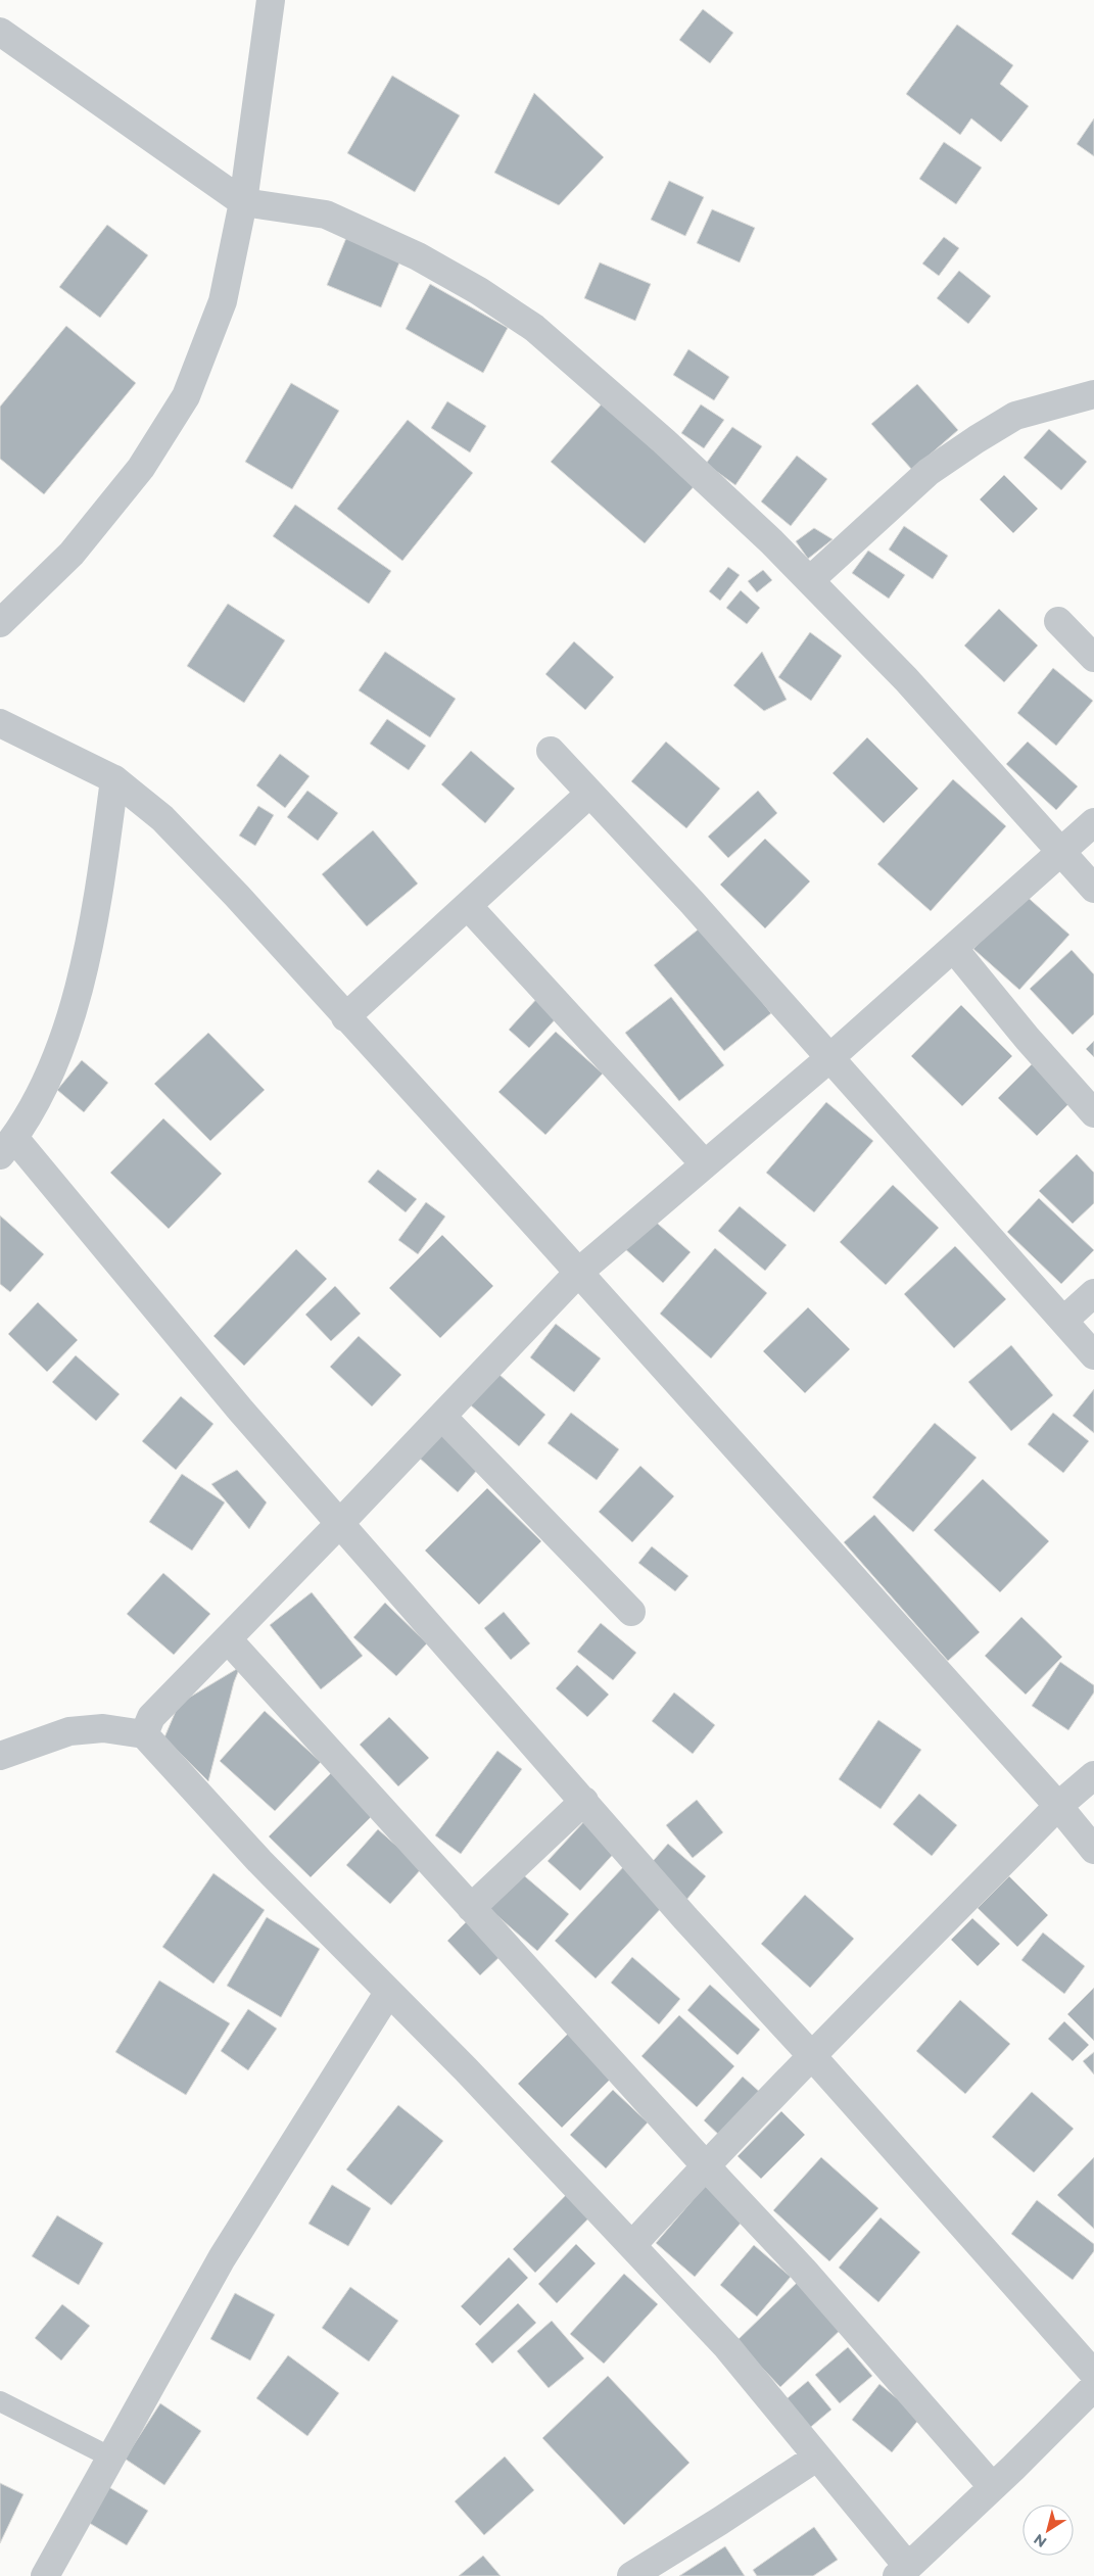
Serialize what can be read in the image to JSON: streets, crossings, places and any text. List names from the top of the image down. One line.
{"north":"bottom left"}
